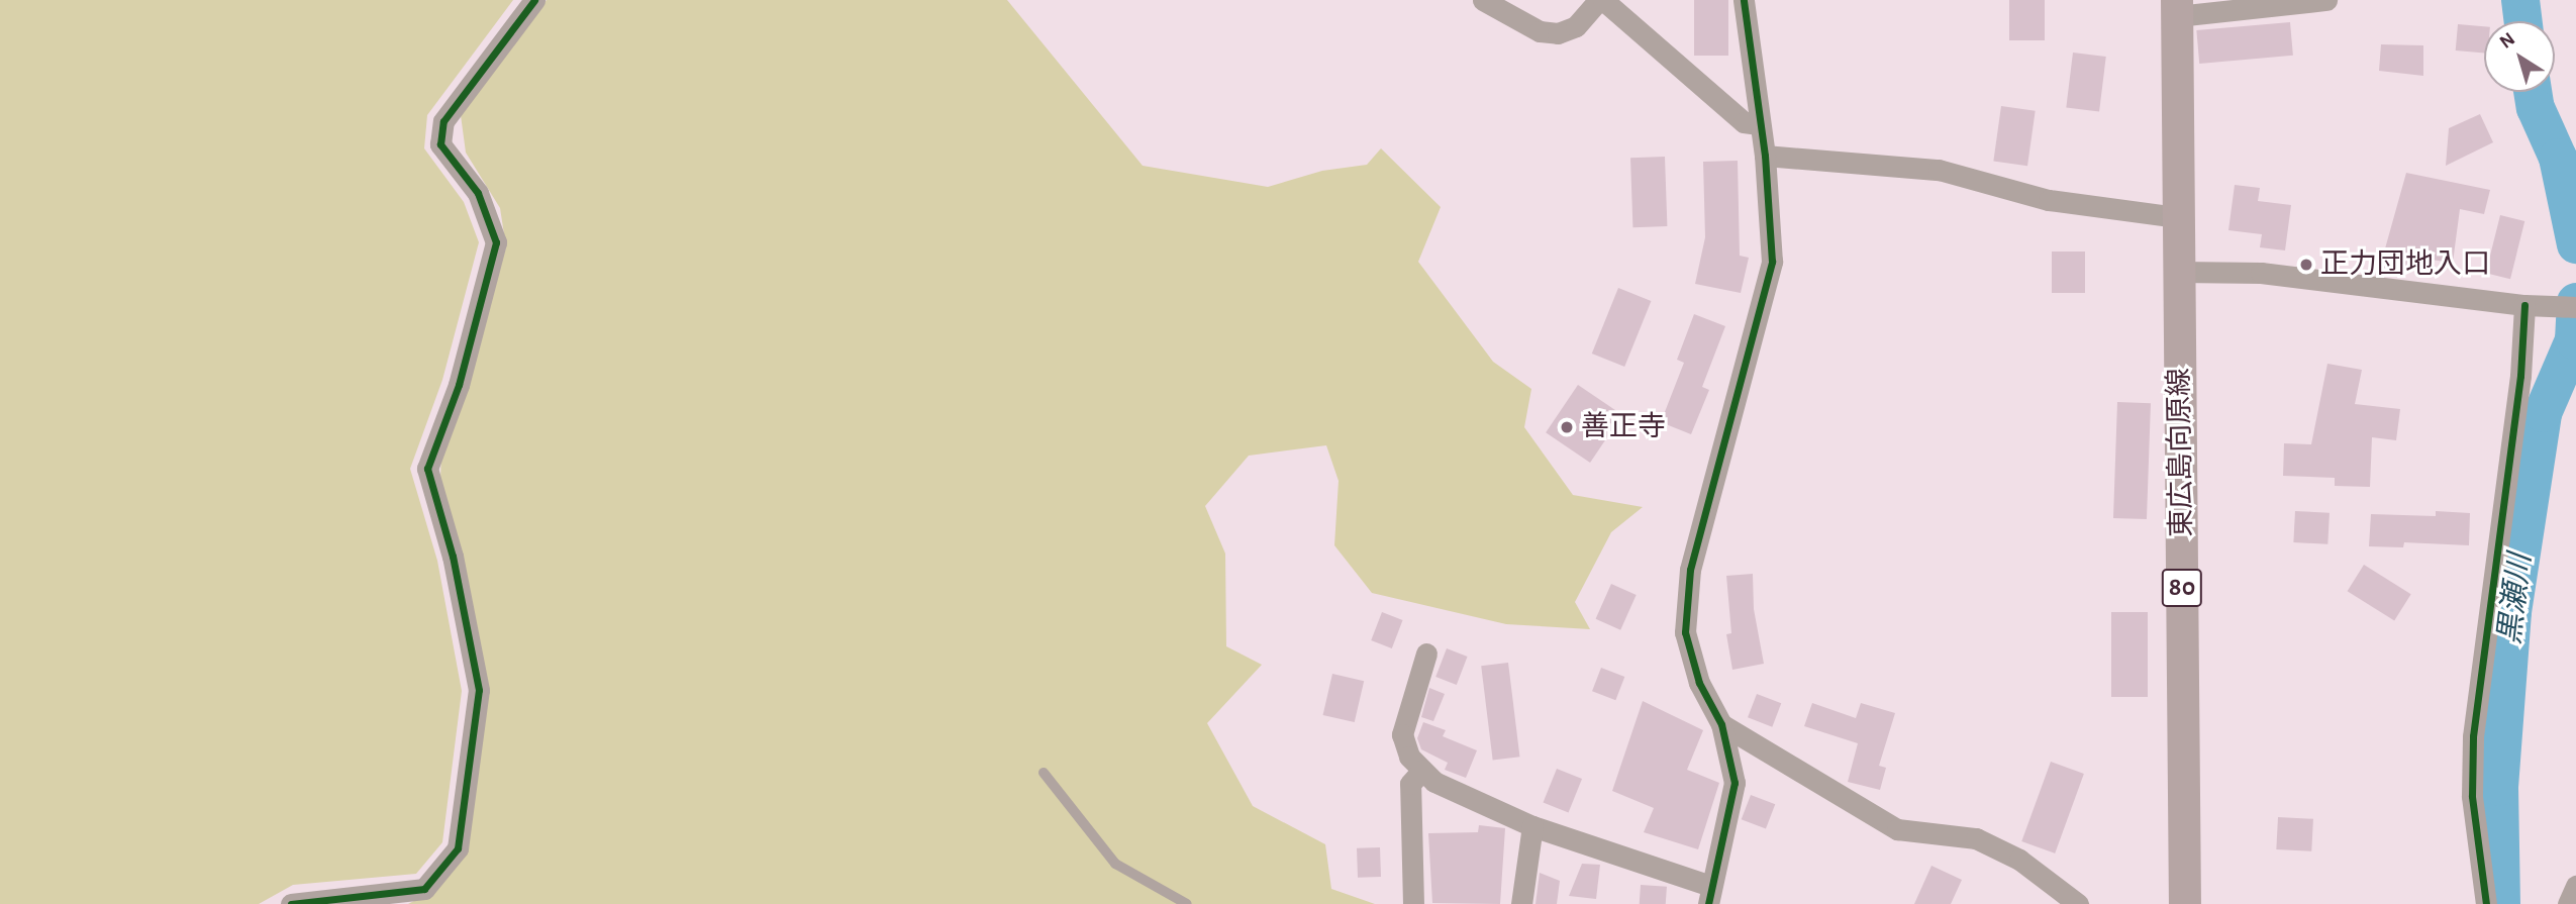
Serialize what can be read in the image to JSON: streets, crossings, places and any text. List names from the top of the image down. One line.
{"streets":{"main road":["東広島向原線","80"]},"water":["黒瀬川"],"places":["正力団地入口","善正寺"],"north":"top left"}
